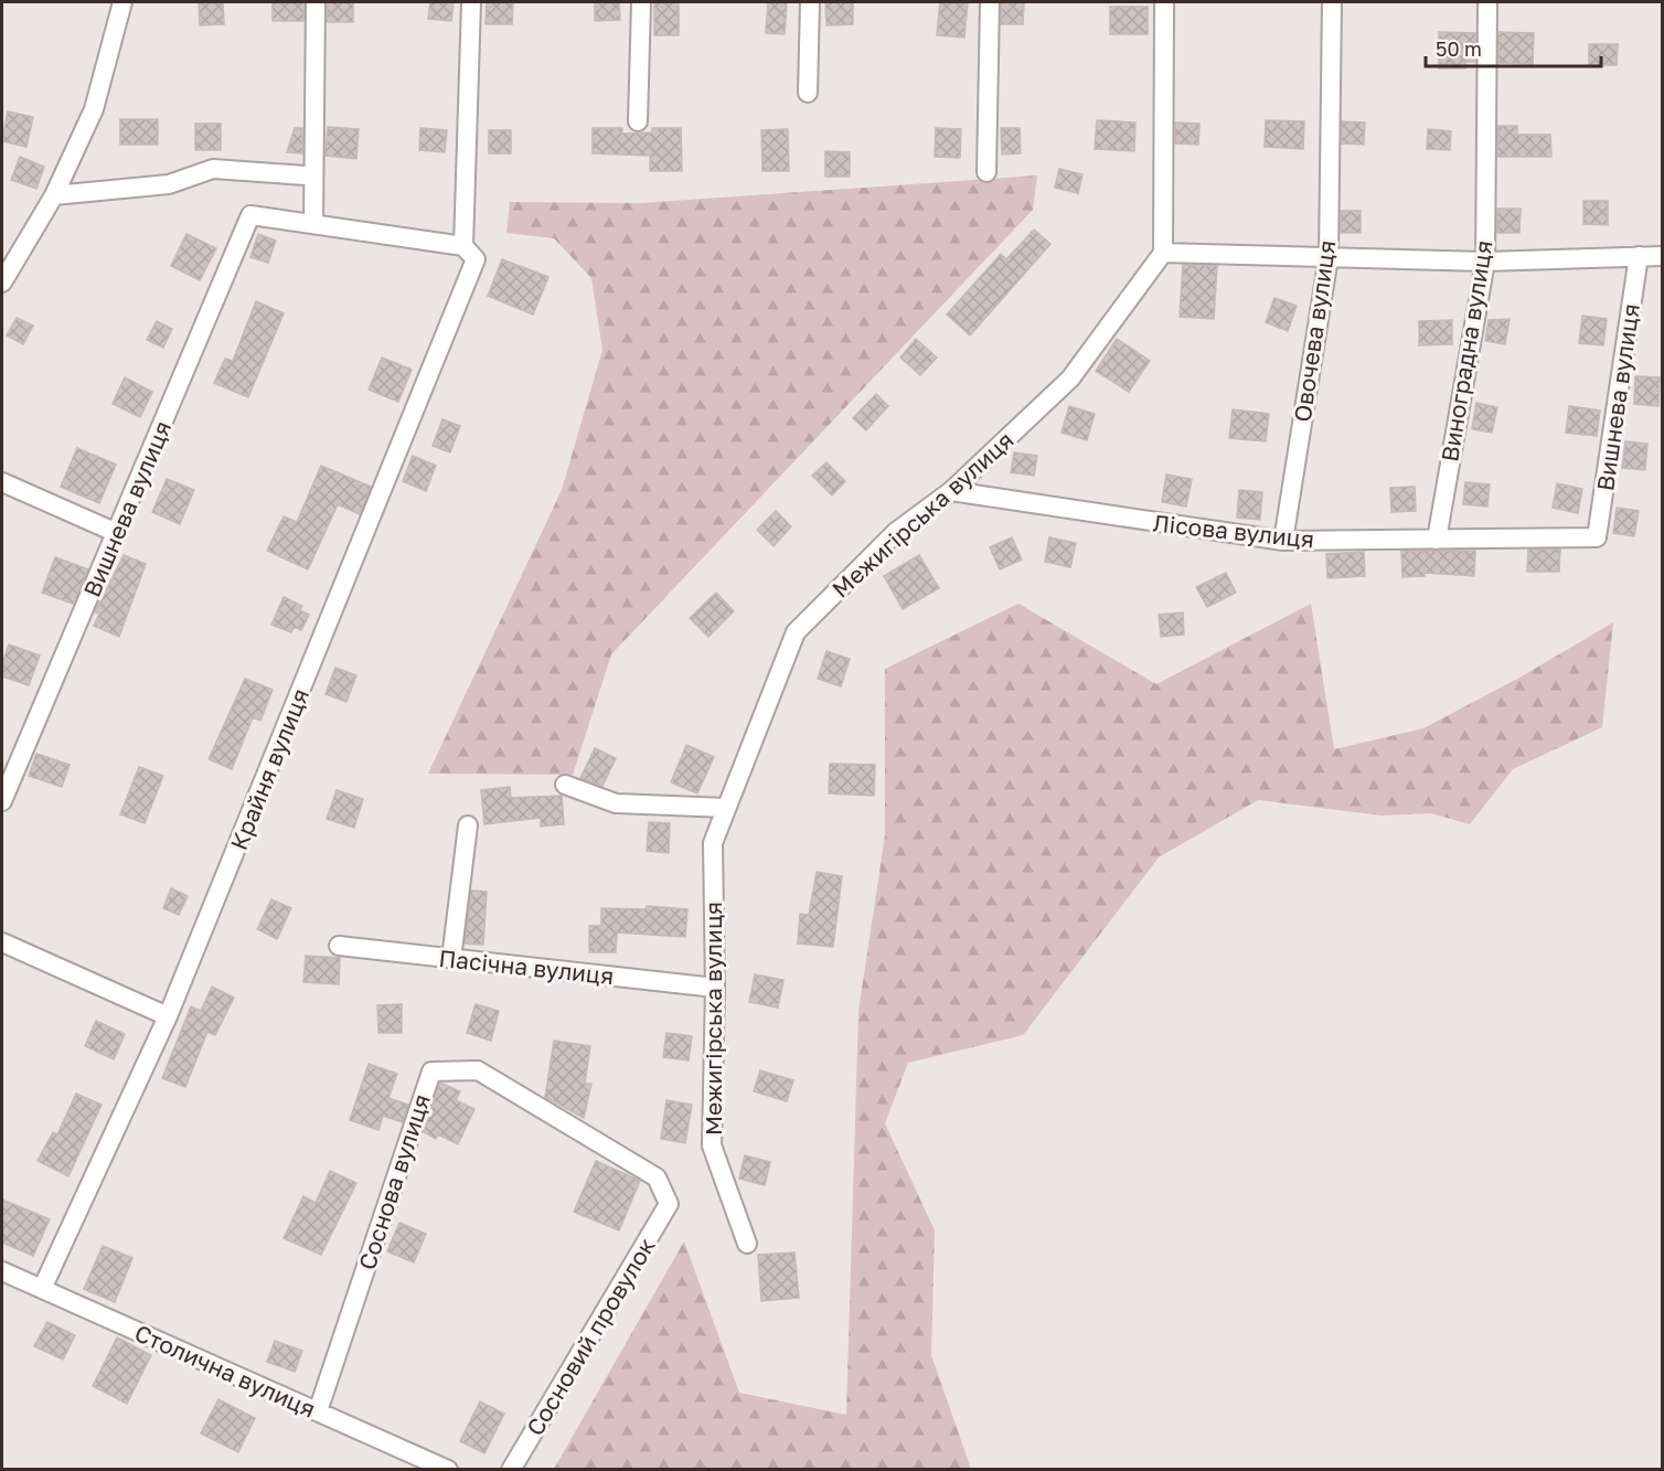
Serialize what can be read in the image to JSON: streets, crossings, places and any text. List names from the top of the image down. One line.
{"streets":{"street":["Овочева вулиця","Виноградна вулиця","Вишнева вулиця","Межигірська вулиця","Лісова вулиця","Крайня вулиця","Пасічна вулиця","Соснова вулиця","Сосновий провулок","Столична вулиця"]},"crossings":[["Овочева вулиця","Лісова вулиця"],["Виноградна вулиця","Лісова вулиця"],["Вишнева вулиця","Лісова вулиця"],["Межигірська вулиця","Лісова вулиця"],["Межигірська вулиця","Пасічна вулиця"],["Крайня вулиця","Столична вулиця"],["Соснова вулиця","Сосновий провулок"],["Соснова вулиця","Столична вулиця"]],"scale_bar":"50 m"}
